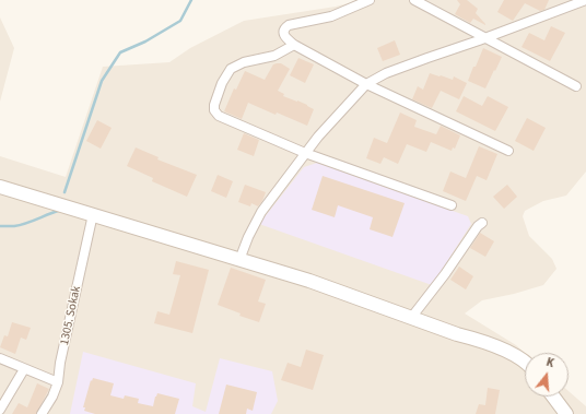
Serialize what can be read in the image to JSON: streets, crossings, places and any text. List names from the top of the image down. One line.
{"streets":{"street":["1305. Sokak"]},"north":"top"}
